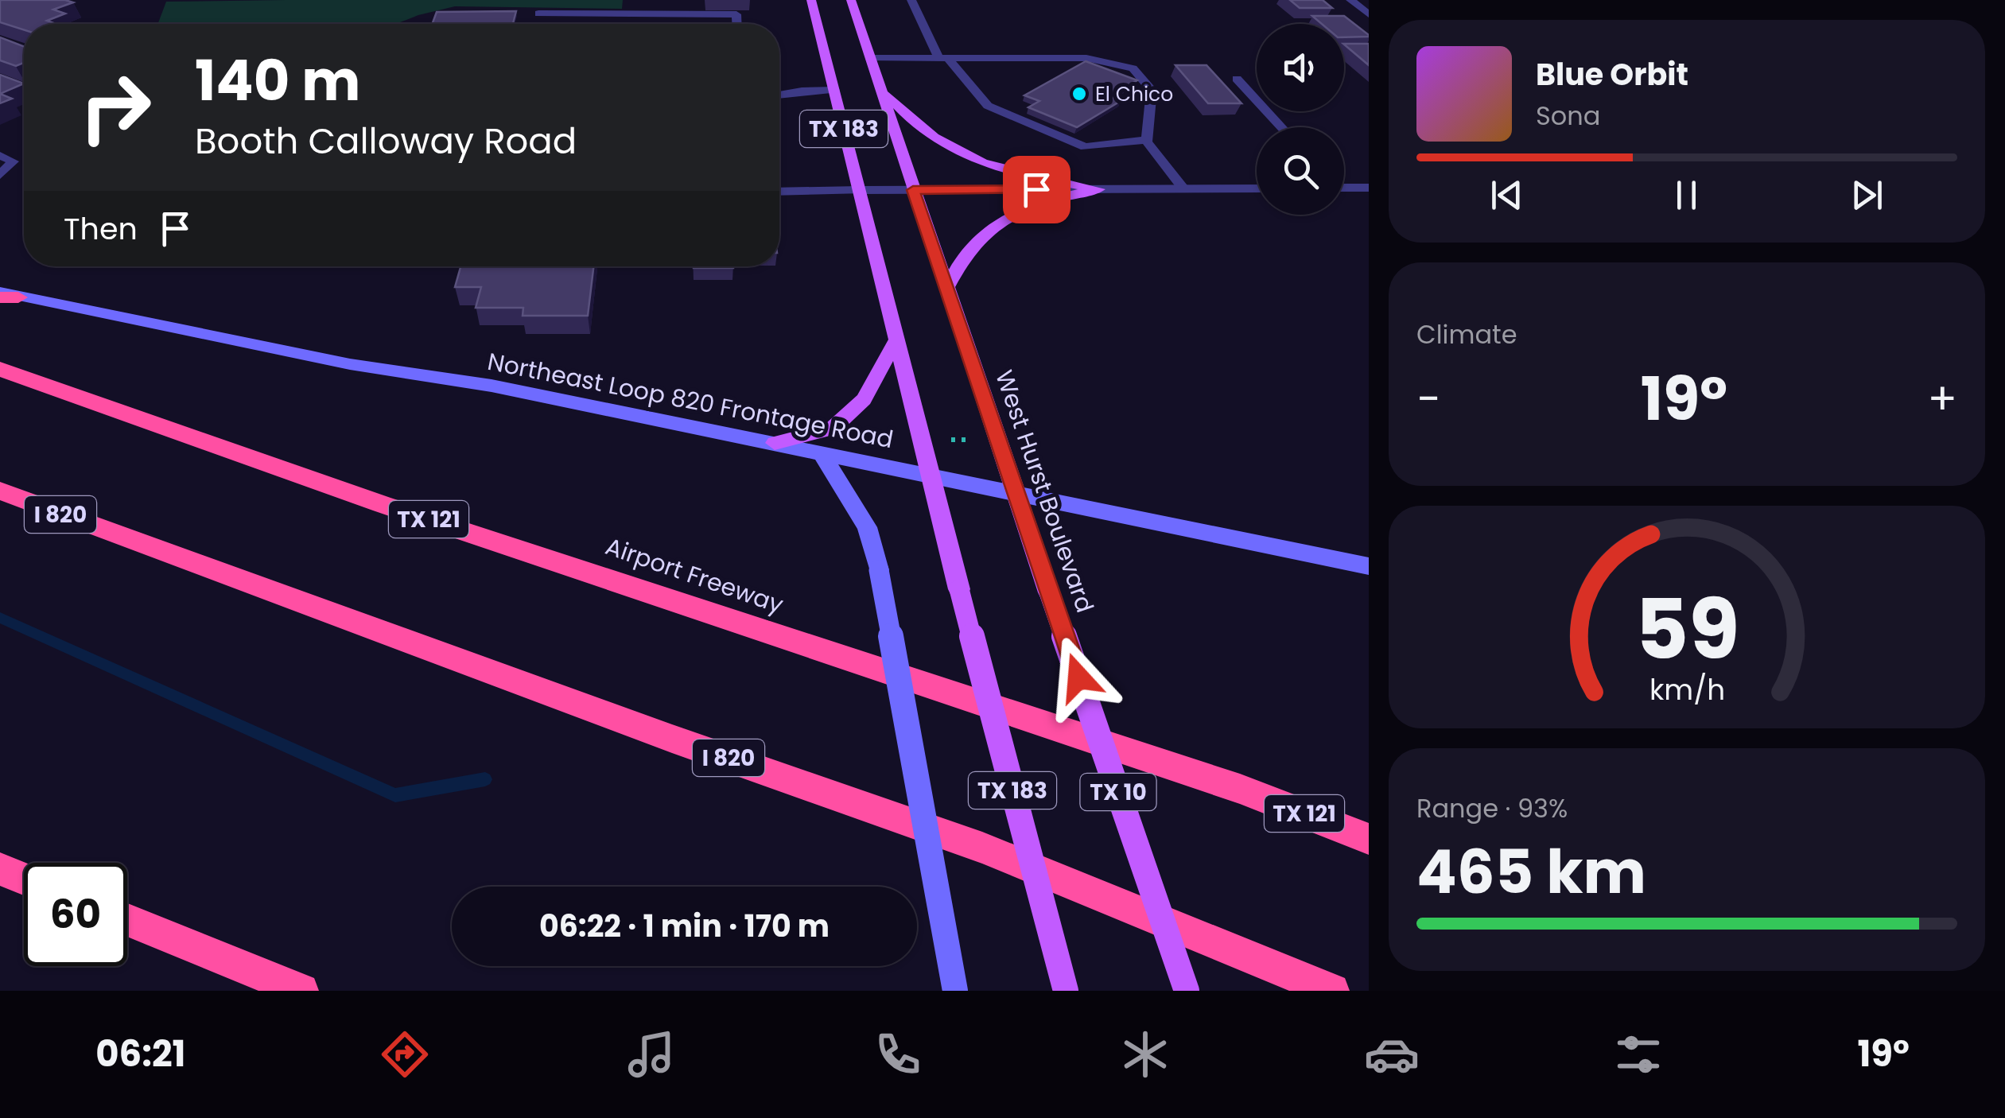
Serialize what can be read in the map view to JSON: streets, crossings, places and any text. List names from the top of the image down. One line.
{"streets":{"highway":["I 820","TX 121","Airport Freeway"],"main road":["TX 183","Northeast Loop 820 Frontage Road","West Hurst Boulevard","TX 10"]},"crossings":[["TX 183","Northeast Loop 820 Frontage Road"],["TX 183","TX 10"],["Northeast Loop 820 Frontage Road","West Hurst Boulevard"],["West Hurst Boulevard","TX 10"]],"places":["El Chico"],"page":{"turn":["140 m","Booth Calloway Road"],"song":["Blue Orbit","Sona"],"then":"Then","tile":["Climate",["Range · 93%","465 km"]],"heat":["−","19°","+"],"limit":"60","trip":"06:22 · 1 min · 170 m","tabs":["06:21","19°"],"gauge":["59","km/h"]}}
